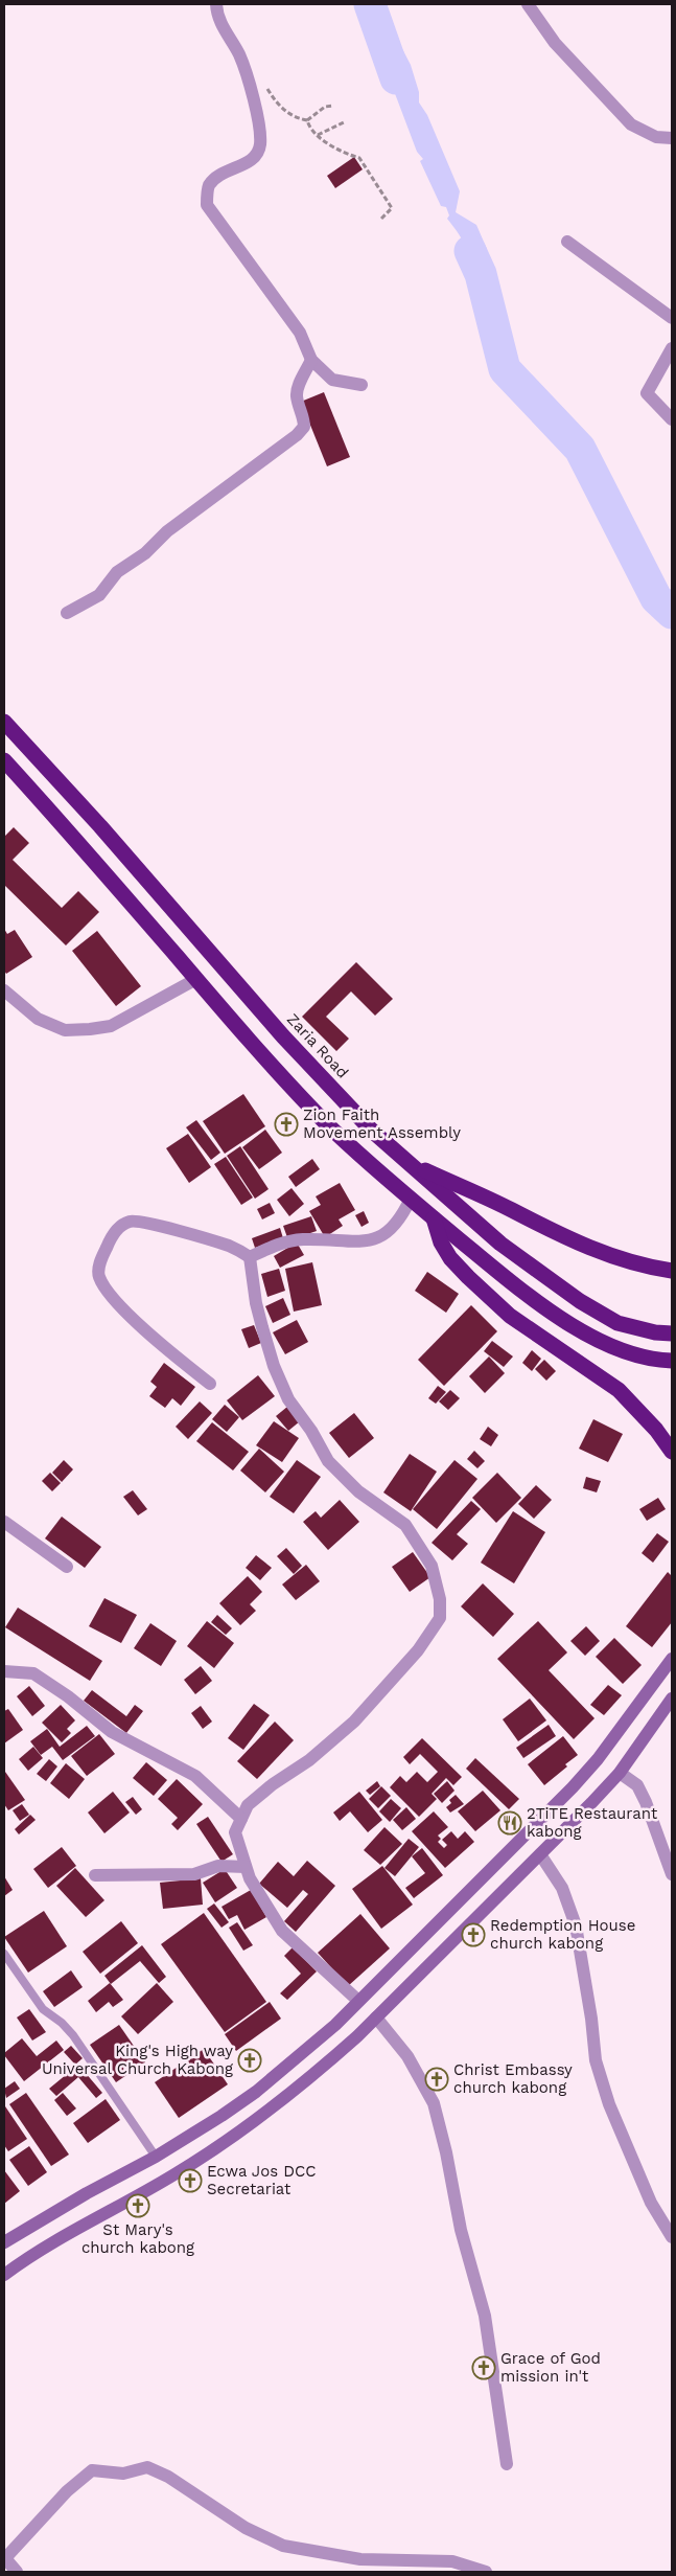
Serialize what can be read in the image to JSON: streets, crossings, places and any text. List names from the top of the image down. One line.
{"streets":{"highway":["Zaria Road"]},"places":{"church":["Zion Faith Movement Assembly","Redemption House church kabong","King's High way Universal Church Kabong","Christ Embassy church kabong","Ecwa Jos DCC Secretariat","St Mary's church kabong","Grace of God mission in't"],"restaurant":["2TiTE Restaurant kabong"]}}
